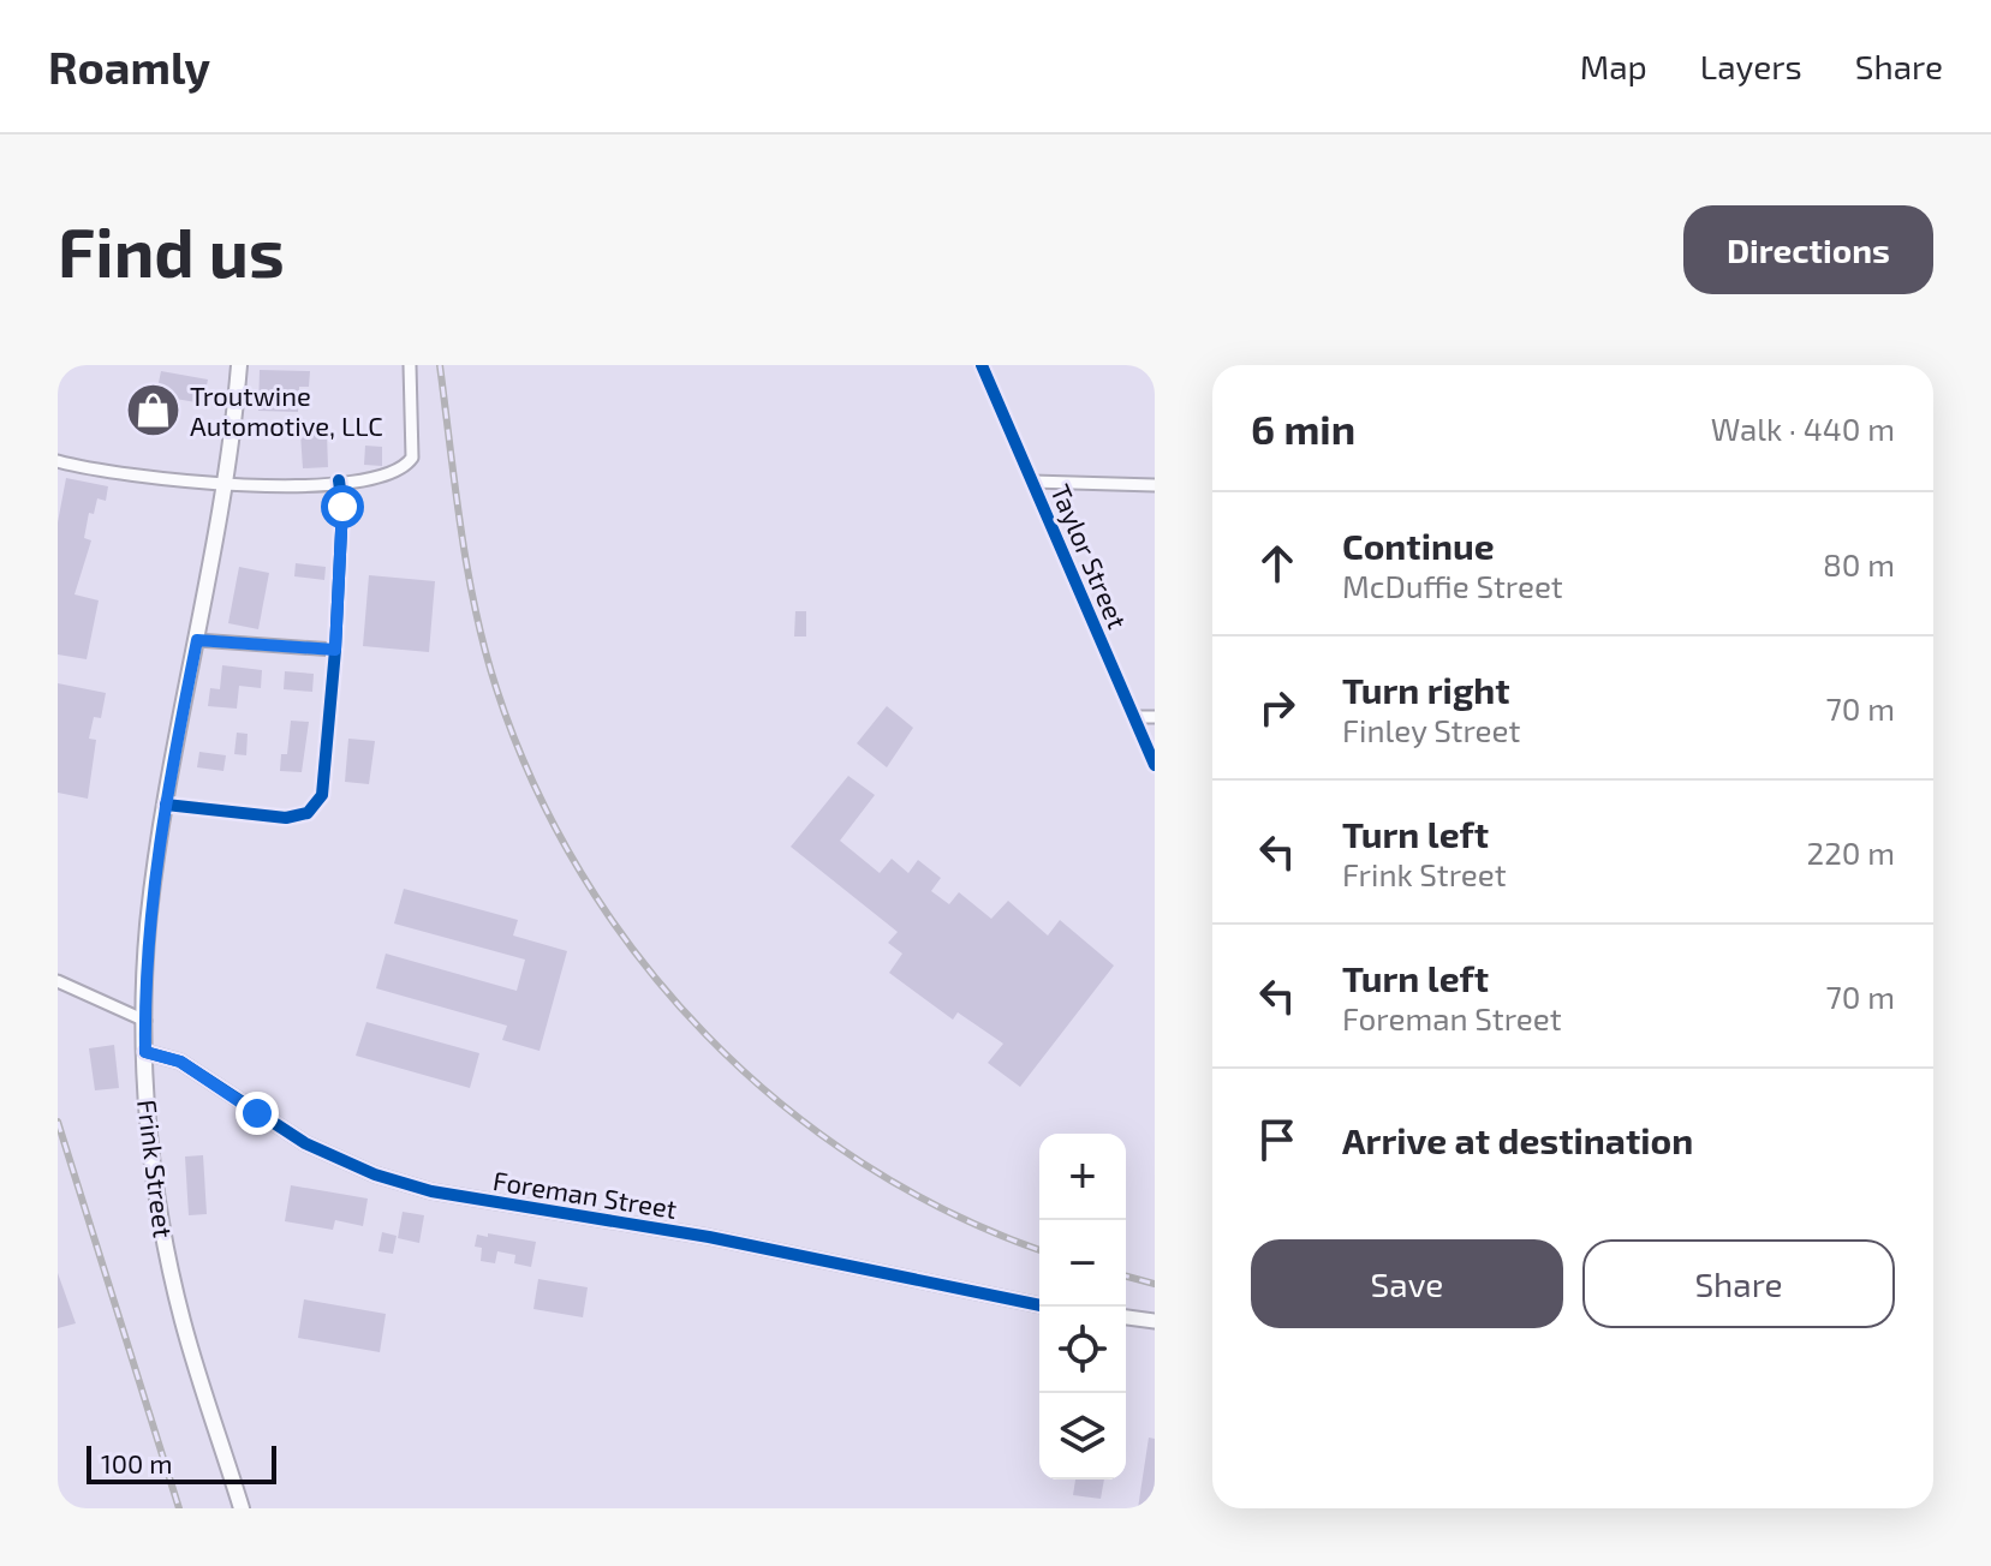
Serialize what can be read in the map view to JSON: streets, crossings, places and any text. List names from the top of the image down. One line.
{"streets":{"main road":["Frink Street"],"street":["Taylor Street","Foreman Street"]},"crossings":[["Frink Street","Foreman Street"]],"places":{"shop":["Troutwine Automotive, LLC"]},"scale_bar":"100 m","page":{"header":"Roamly","nav":["Map","Layers","Share"],"buttons":["Directions",["Save","Share"]],"title":"Find us","heading":["6 min","Walk · 440 m"],"list":[["Continue","McDuffie Street","80 m"],["Turn right","Finley Street","70 m"],["Turn left","Frink Street","220 m"],["Turn left","Foreman Street","70 m"],"Arrive at destination"],"map_buttons":["+","−"],"scale":"100 m"}}
